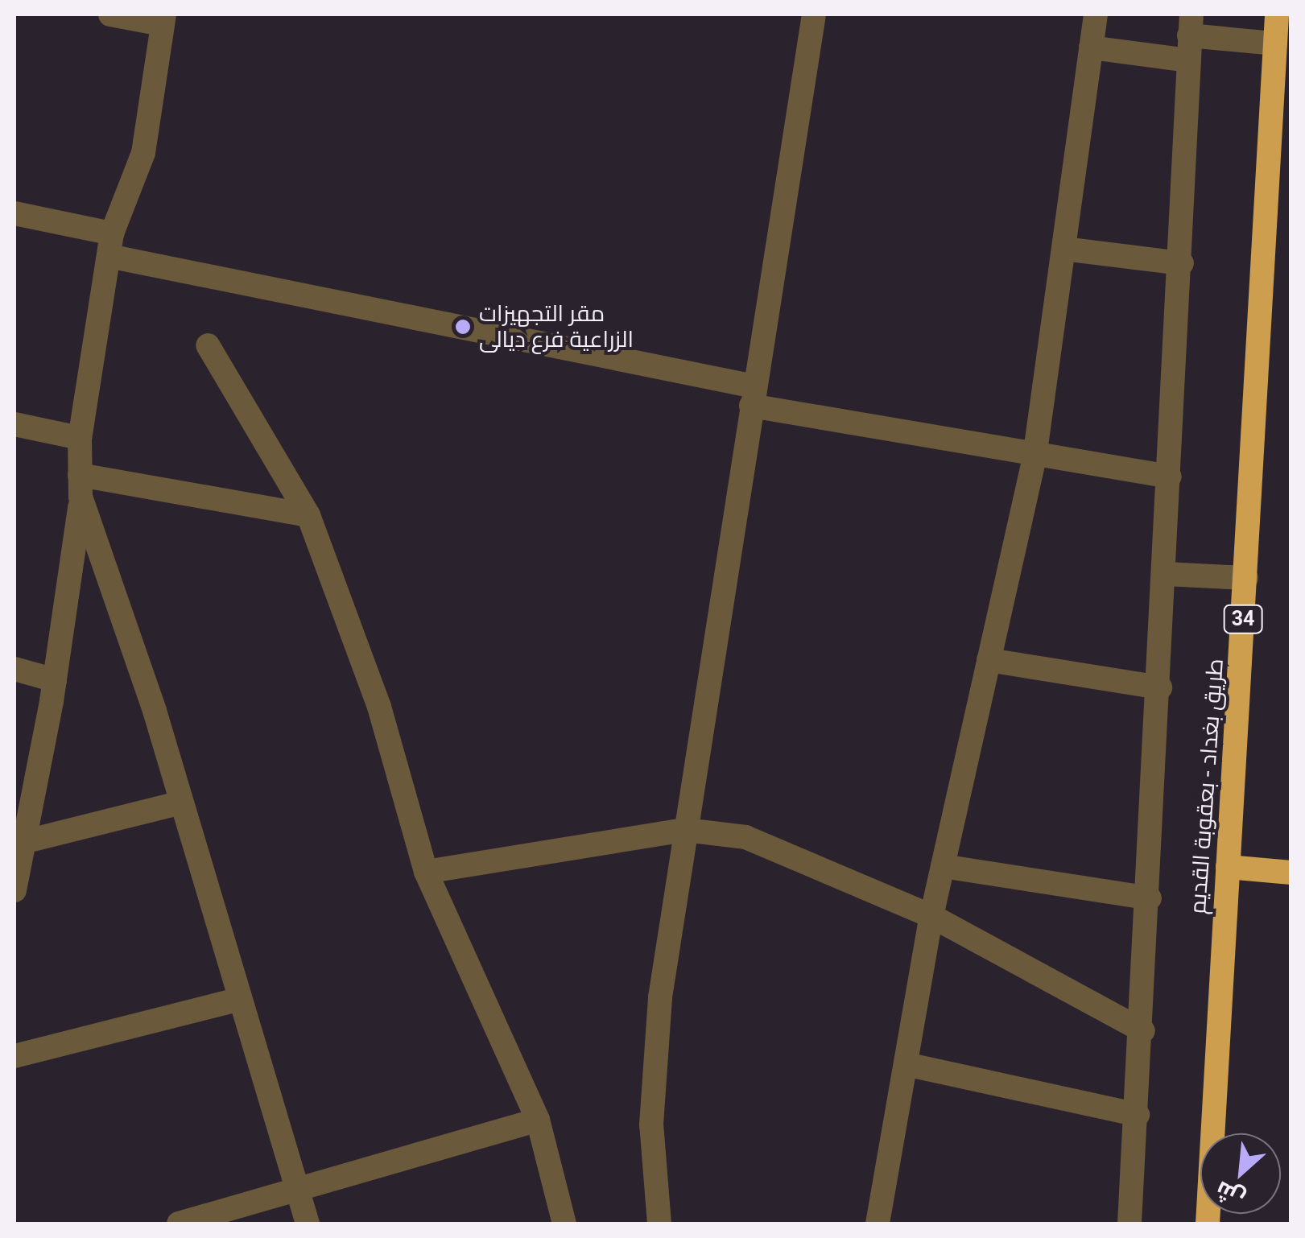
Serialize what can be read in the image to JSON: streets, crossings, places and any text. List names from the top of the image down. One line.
{"streets":{"highway":["34","طريق بغداد - بعقوبة القديم"]},"places":["مقر التجهيزات الزراعية فرع ديالى"],"north":"bottom left"}
